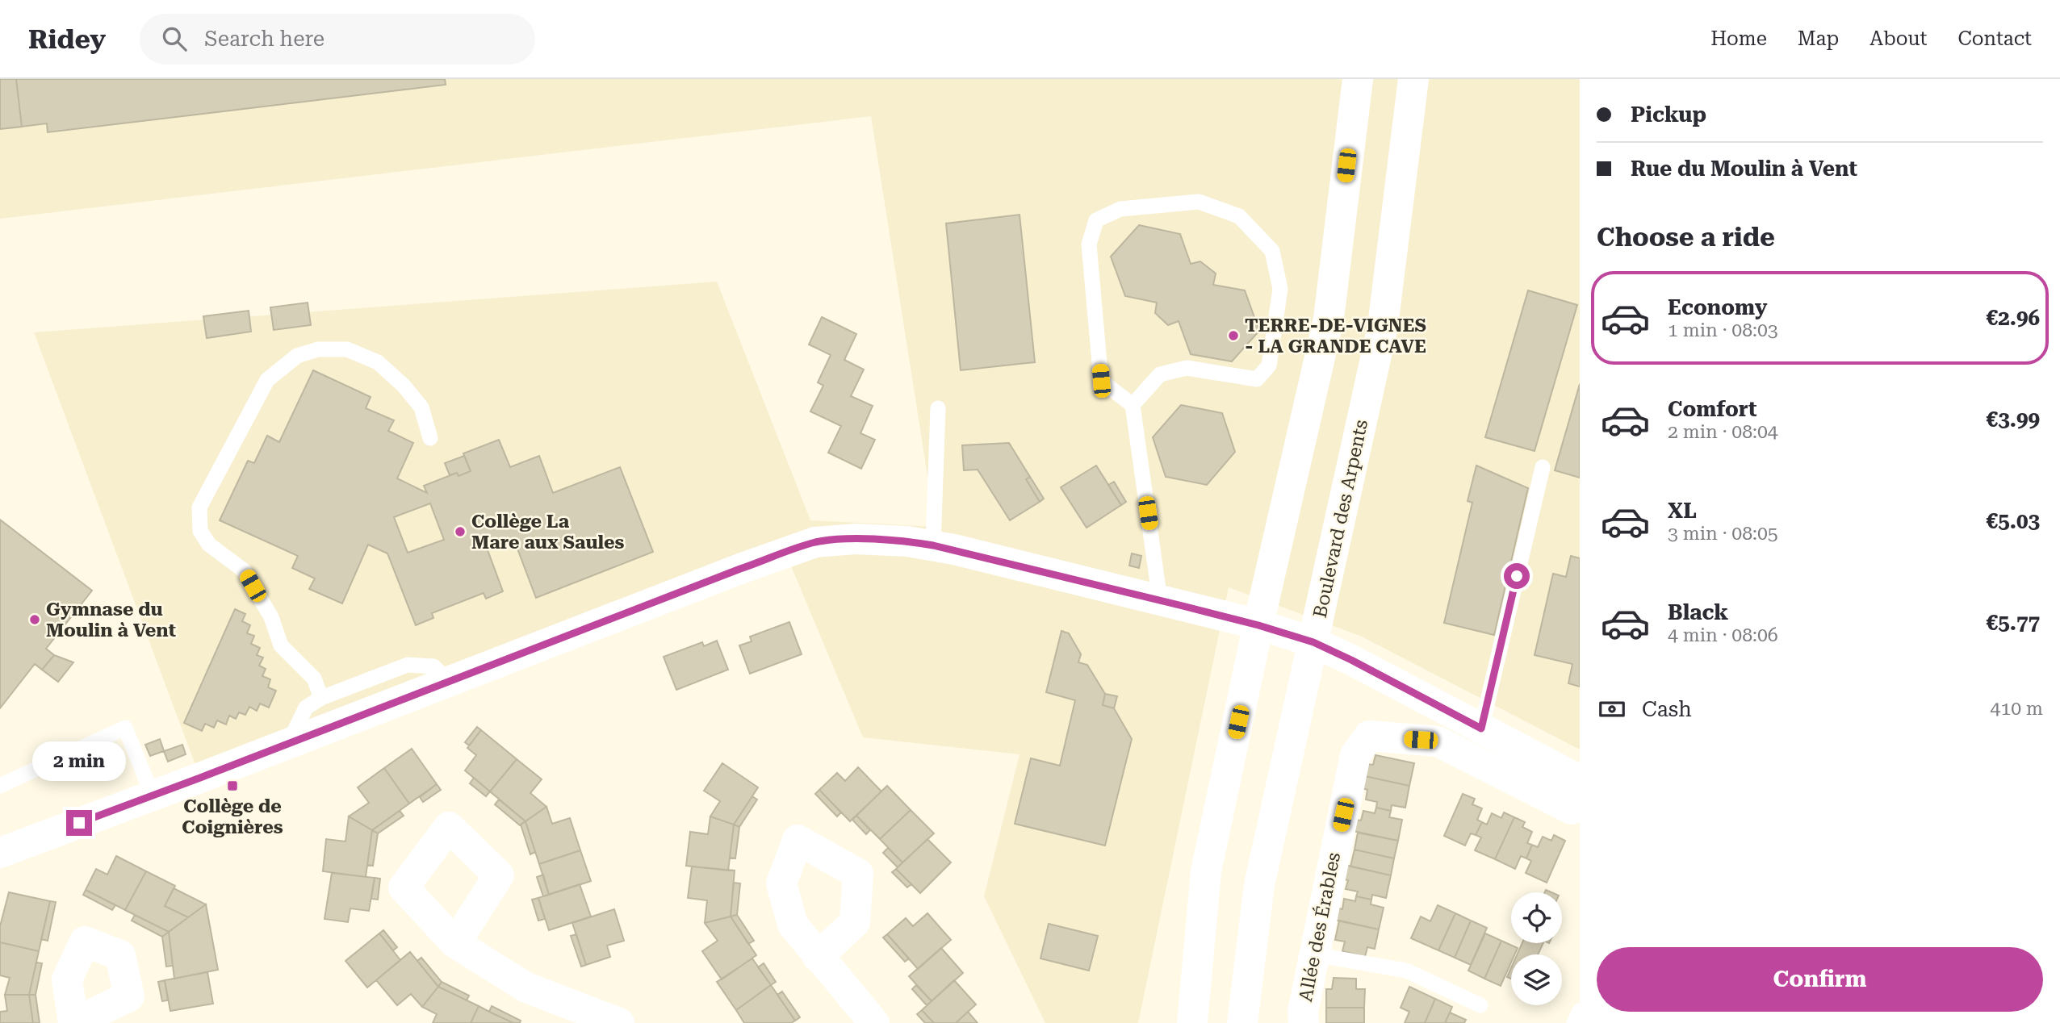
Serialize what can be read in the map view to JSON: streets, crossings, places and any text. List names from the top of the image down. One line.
{"streets":{"street":["Boulevard des Arpents","Allée des Érables"]},"places":{"other":["TERRE-DE-VIGNES - LA GRANDE CAVE","Collège La Mare aux Saules","Gymnase du Moulin à Vent"],"transit":["Collège de Coignières"]},"page":{"header":"Ridey","search":"Search here","nav":["Home","Map","About","Contact"],"banner":["Pickup","Rue du Moulin à Vent"],"heading":"Choose a ride","list":[{"name":"Economy","note":"1 min · 08:03","value":"€2.96"},{"name":"Comfort","note":"2 min · 08:04","value":"€3.99"},{"name":"XL","note":"3 min · 08:05","value":"€5.03"},{"name":"Black","note":"4 min · 08:06","value":"€5.77"}],"pay":["Cash","410 m"],"bubble":"2 min","buttons":"Confirm"}}
